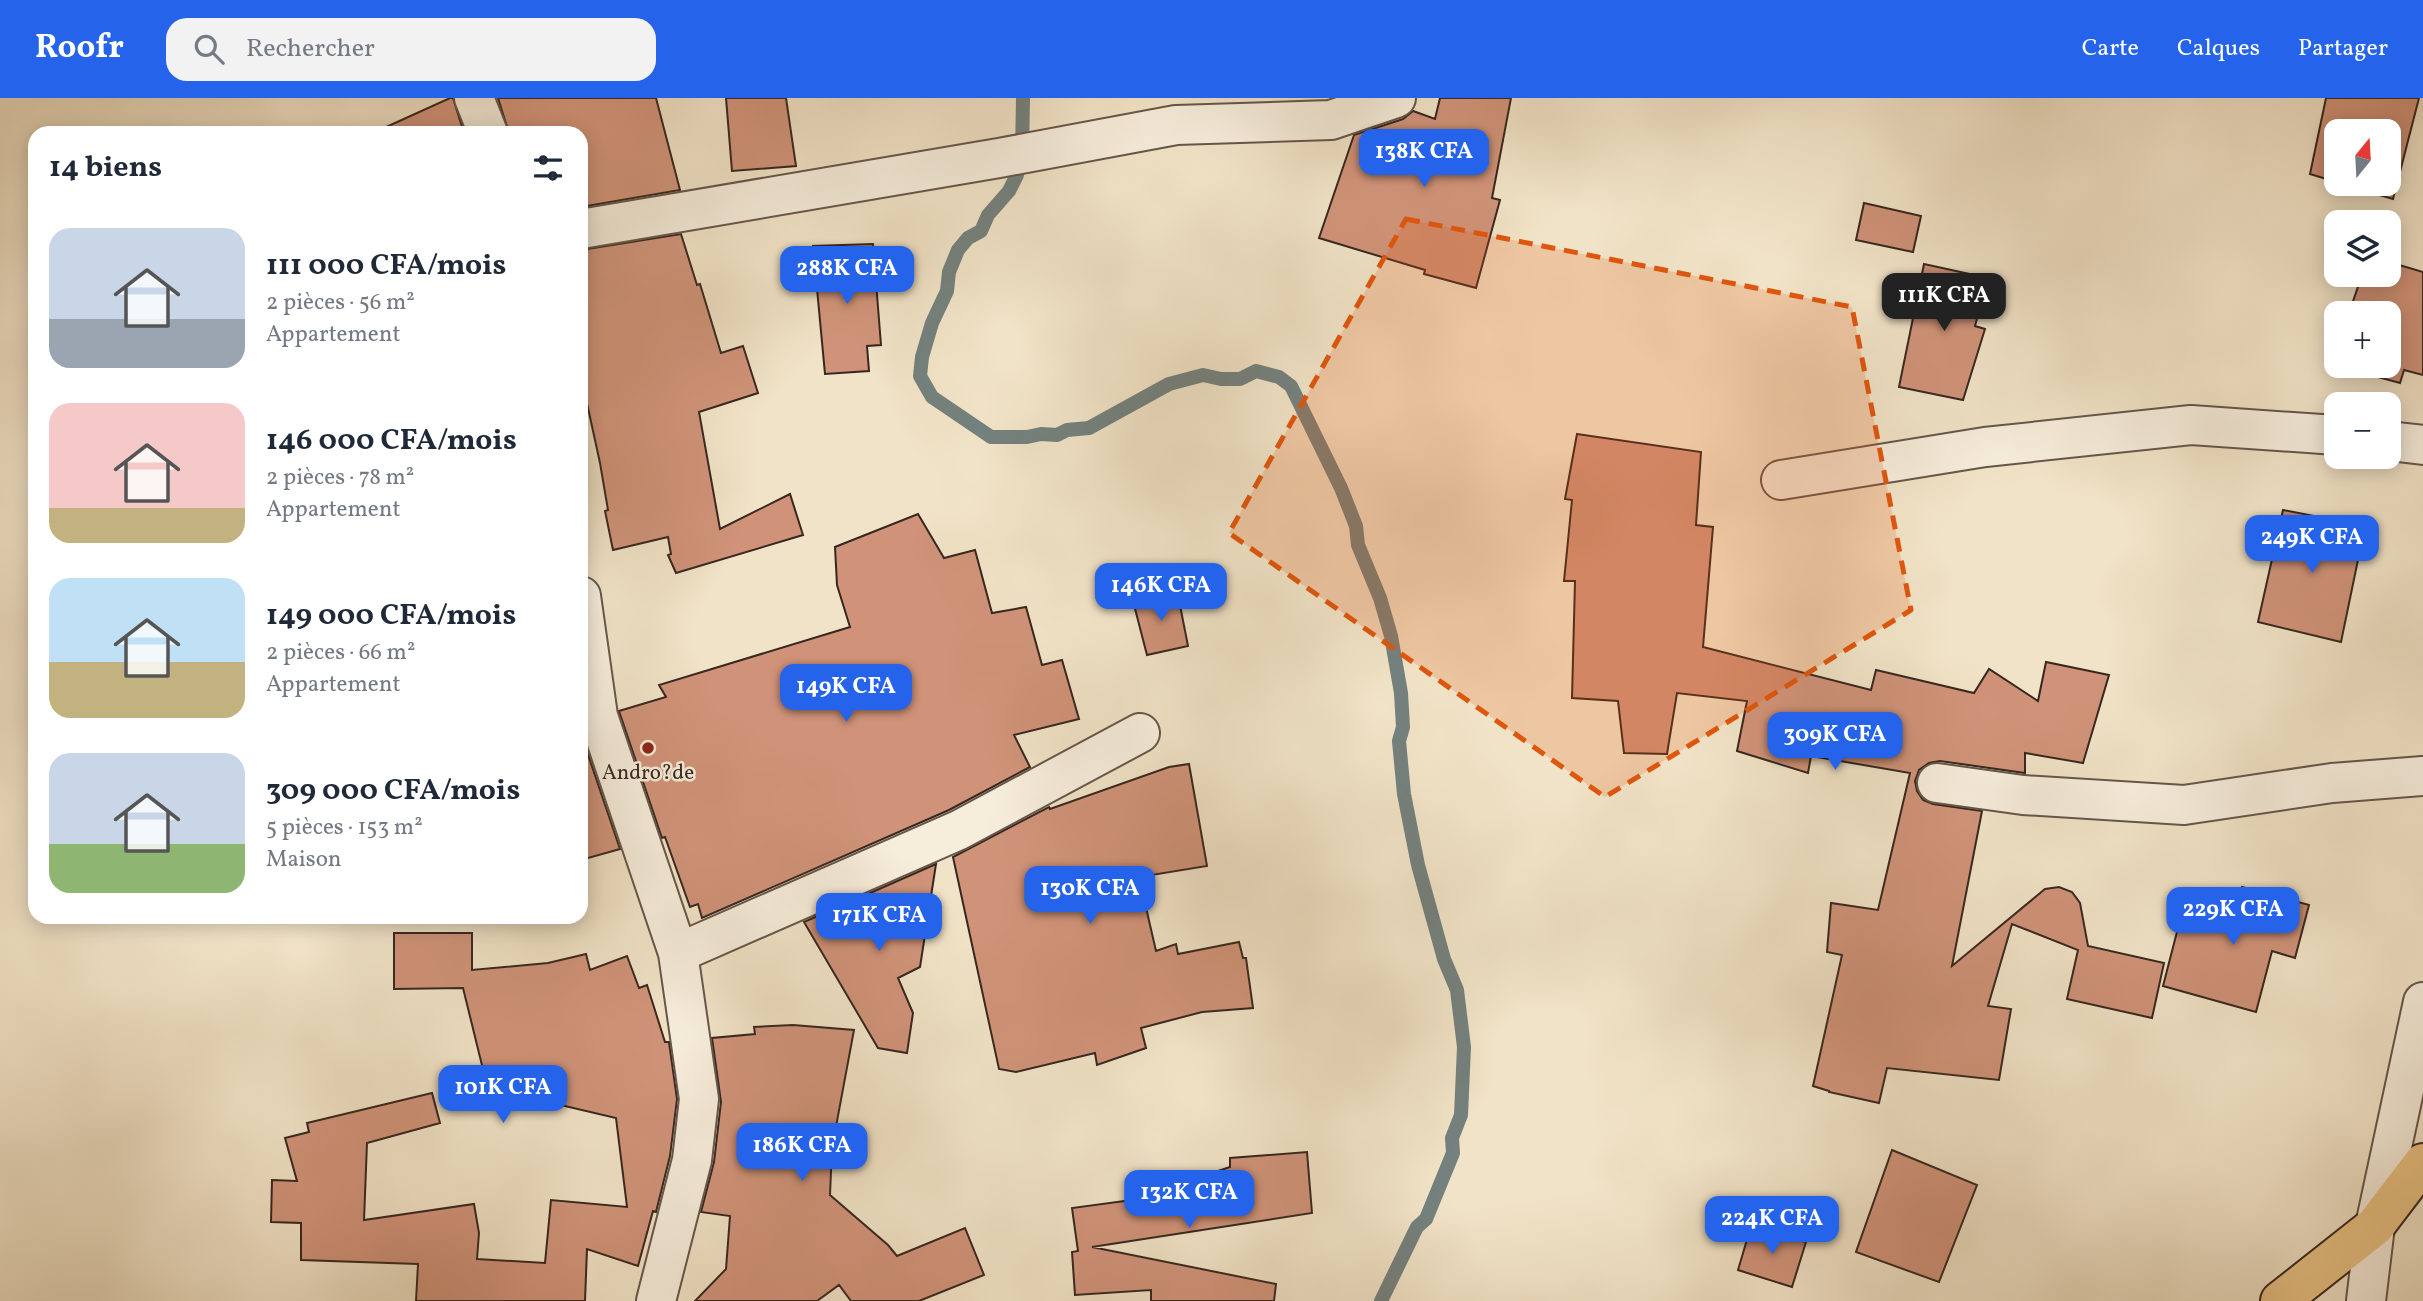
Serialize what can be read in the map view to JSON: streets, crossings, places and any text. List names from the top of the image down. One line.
{"places":["Andro?de"],"north":"top","page":{"header":"Roofr","search":"Rechercher","nav":["Carte","Calques","Partager"],"map_buttons":["+","−"],"heading":"14 biens","price":["138K CFA","288K CFA","111K CFA","249K CFA","146K CFA","149K CFA","309K CFA","130K CFA","229K CFA","171K CFA","101K CFA","186K CFA","132K CFA","224K CFA"],"list":[{"name":"111 000 CFA/mois","note":"2 pièces · 56 m² · Appartement"},{"name":"146 000 CFA/mois","note":"2 pièces · 78 m² · Appartement"},{"name":"149 000 CFA/mois","note":"2 pièces · 66 m² · Appartement"},{"name":"309 000 CFA/mois","note":"5 pièces · 153 m² · Maison"}]}}
